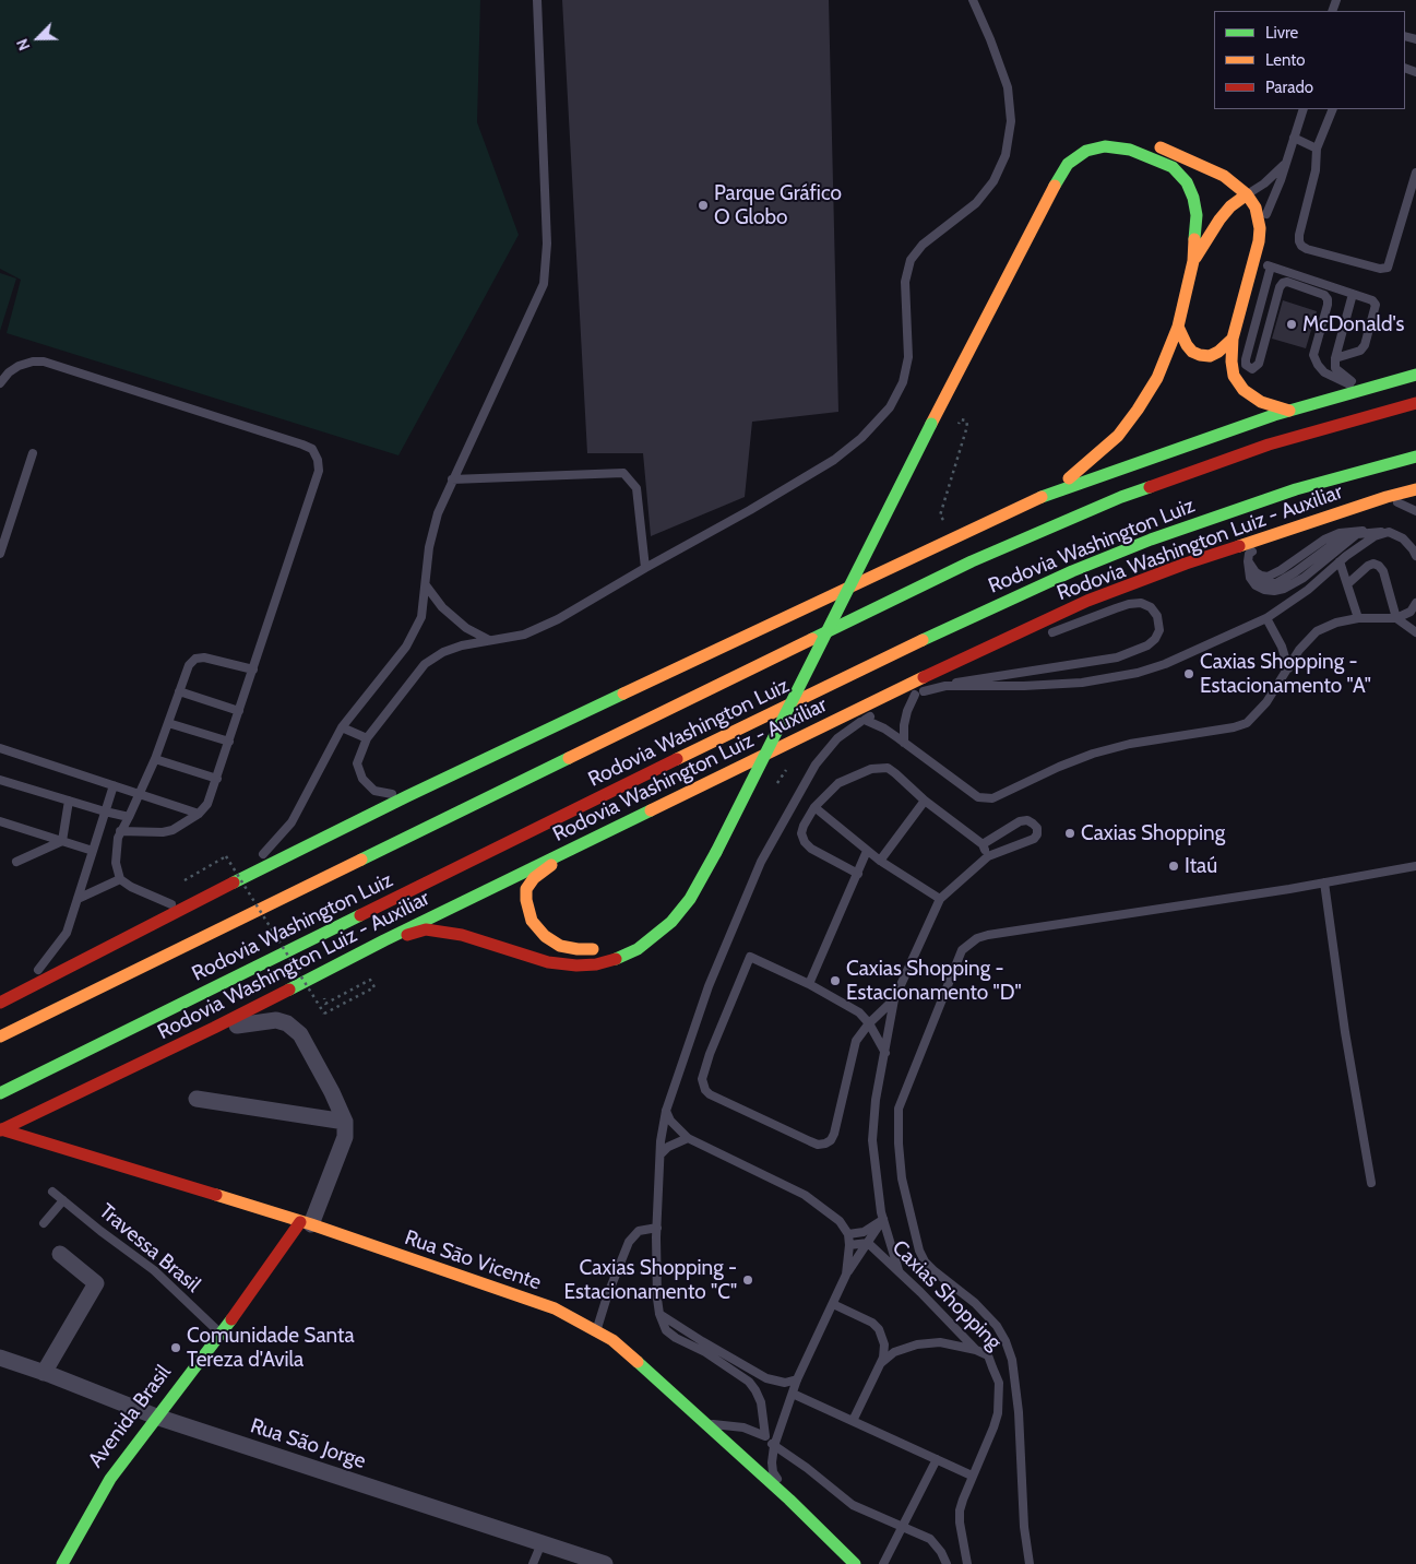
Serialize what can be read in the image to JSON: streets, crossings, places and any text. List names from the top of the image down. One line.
{"streets":{"main road":["Rodovia Washington Luiz - Auxiliar","Rodovia Washington Luiz","Rua Sāo Vicente","Avenida Brasil"],"street":["Rua São Jorge"],"lane":["Travessa Brasil","Caxias Shopping"]},"crossings":[["Rodovia Washington Luiz - Auxiliar","Rua Sāo Vicente"],["Travessa Brasil","Avenida Brasil"],["Rua Sāo Vicente","Caxias Shopping"],["Rua Sāo Vicente","Avenida Brasil"],["Avenida Brasil","Rua São Jorge"]],"places":["Parque Gráfico O Globo","McDonald's","Caxias Shopping - Estacionamento \"A\"","Caxias Shopping","Itaú","Caxias Shopping - Estacionamento \"D\"","Caxias Shopping - Estacionamento \"C\"","Comunidade Santa Tereza d'Avila"],"legend":["Livre","Lento","Parado"],"north":"bottom left"}
